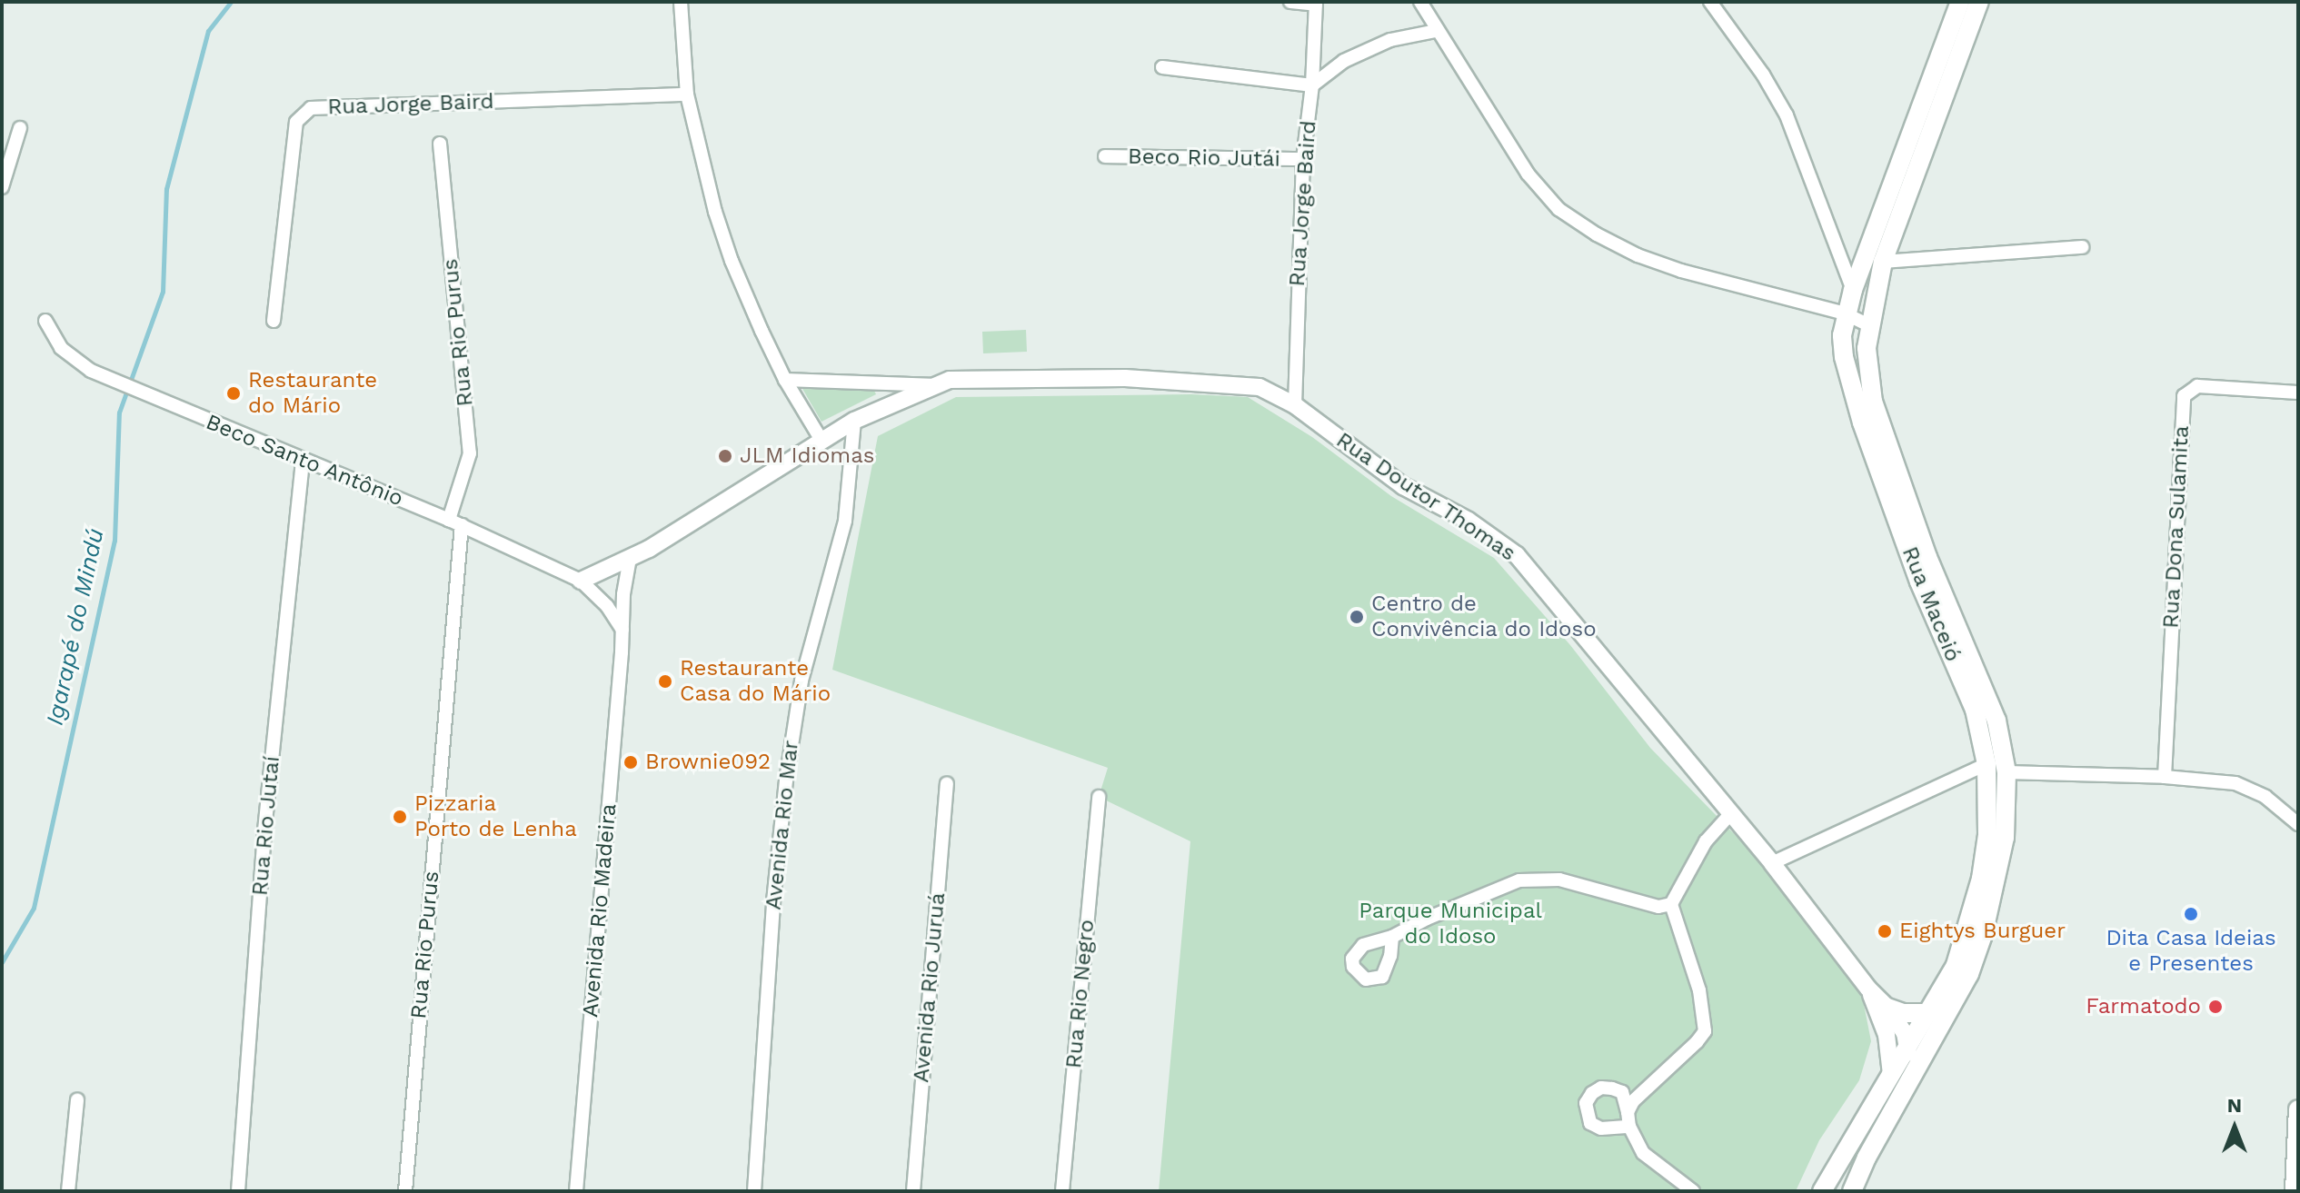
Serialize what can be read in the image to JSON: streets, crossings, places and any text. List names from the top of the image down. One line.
{"streets":{"main road":["Rua Maceió"],"street":["Rua Jorge Baird","Beco Rio Jutái","Rua Rio Purus","Beco Santo Antônio","Rua Doutor Thomas","Rua Dona Sulamita","Avenida Rio Mar","Rua Rio Jutaí","Avenida Rio Madeira","Avenida Rio Juruá","Rua Rio Negro"]},"crossings":[["Rua Jorge Baird","Beco Rio Jutái"],["Rua Jorge Baird","Rua Doutor Thomas"],["Rua Rio Purus","Beco Santo Antônio"],["Beco Santo Antônio","Rua Doutor Thomas"],["Beco Santo Antônio","Rua Rio Jutaí"],["Rua Doutor Thomas","Rua Maceió"],["Rua Doutor Thomas","Avenida Rio Mar"],["Rua Doutor Thomas","Avenida Rio Madeira"]],"water":["Igarapé do Mindú"],"parks":["Parque Municipal do Idoso"],"places":["Restaurante do Mário","JLM Idiomas","Centro de Convivência do Idoso","Restaurante Casa do Mário","Brownie092","Pizzaria Porto de Lenha","Dita Casa Ideias e Presentes","Eightys Burguer","Farmatodo"],"north":"top"}
